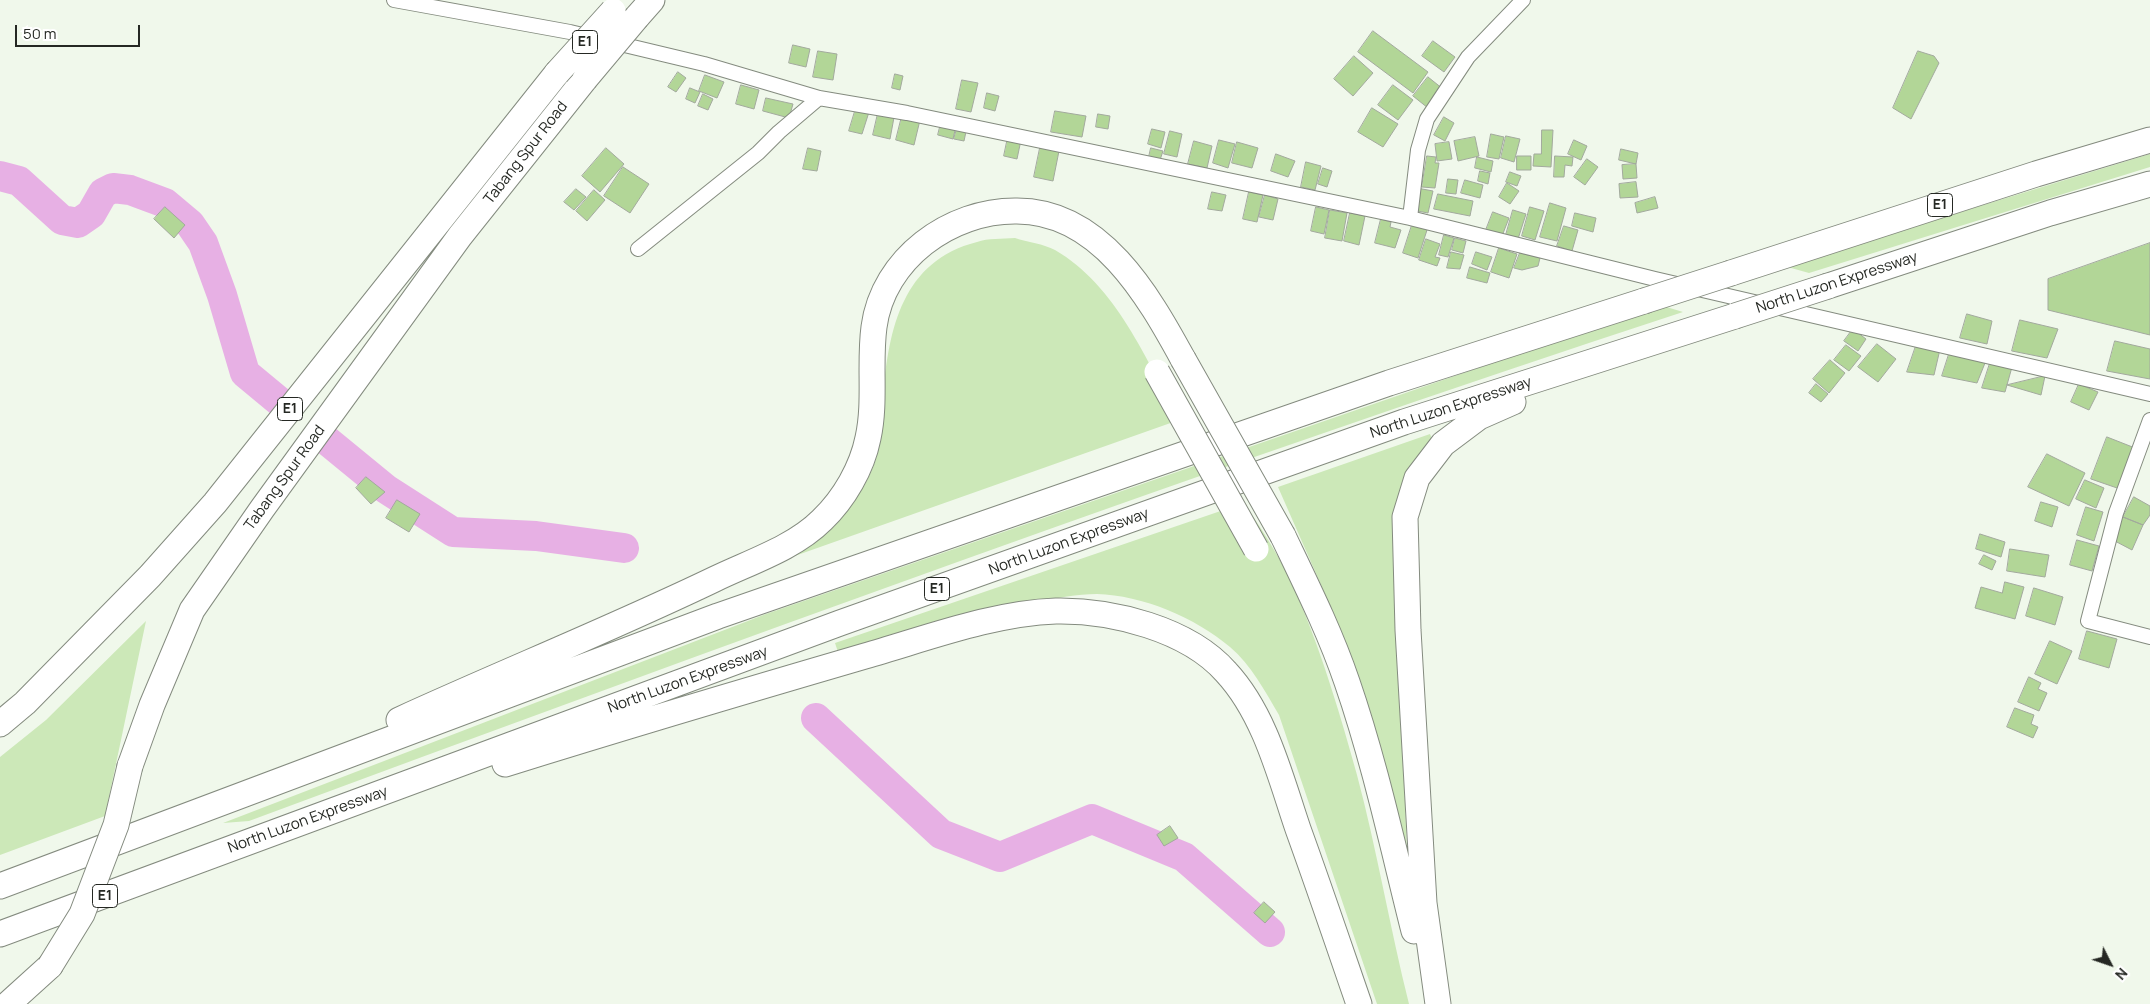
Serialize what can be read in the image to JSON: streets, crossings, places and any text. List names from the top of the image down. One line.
{"streets":{"highway":["E1","Tabang Spur Road","North Luzon Expressway"]},"scale_bar":"50 m","north":"bottom right"}
